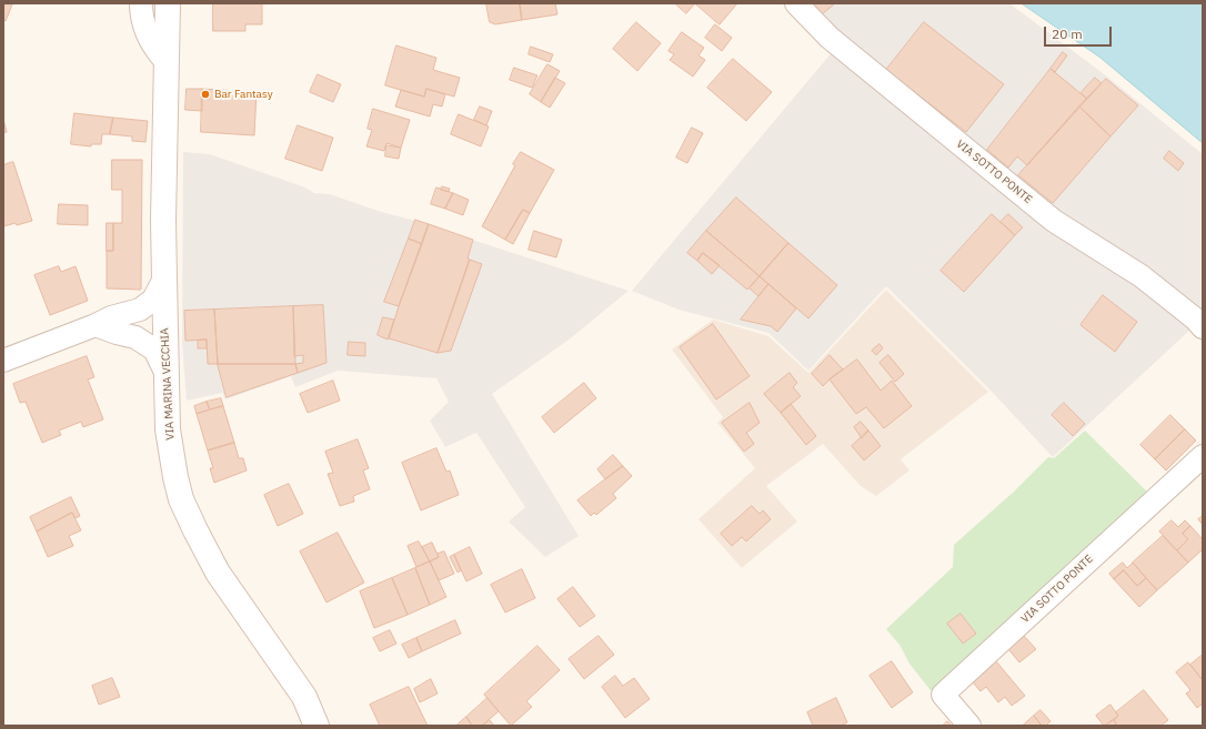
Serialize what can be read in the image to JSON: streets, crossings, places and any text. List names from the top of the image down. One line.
{"streets":{"main road":["VIA MARINA VECCHIA"],"street":["VIA SOTTO PONTE"]},"places":["Bar Fantasy"],"scale_bar":"20 m"}
